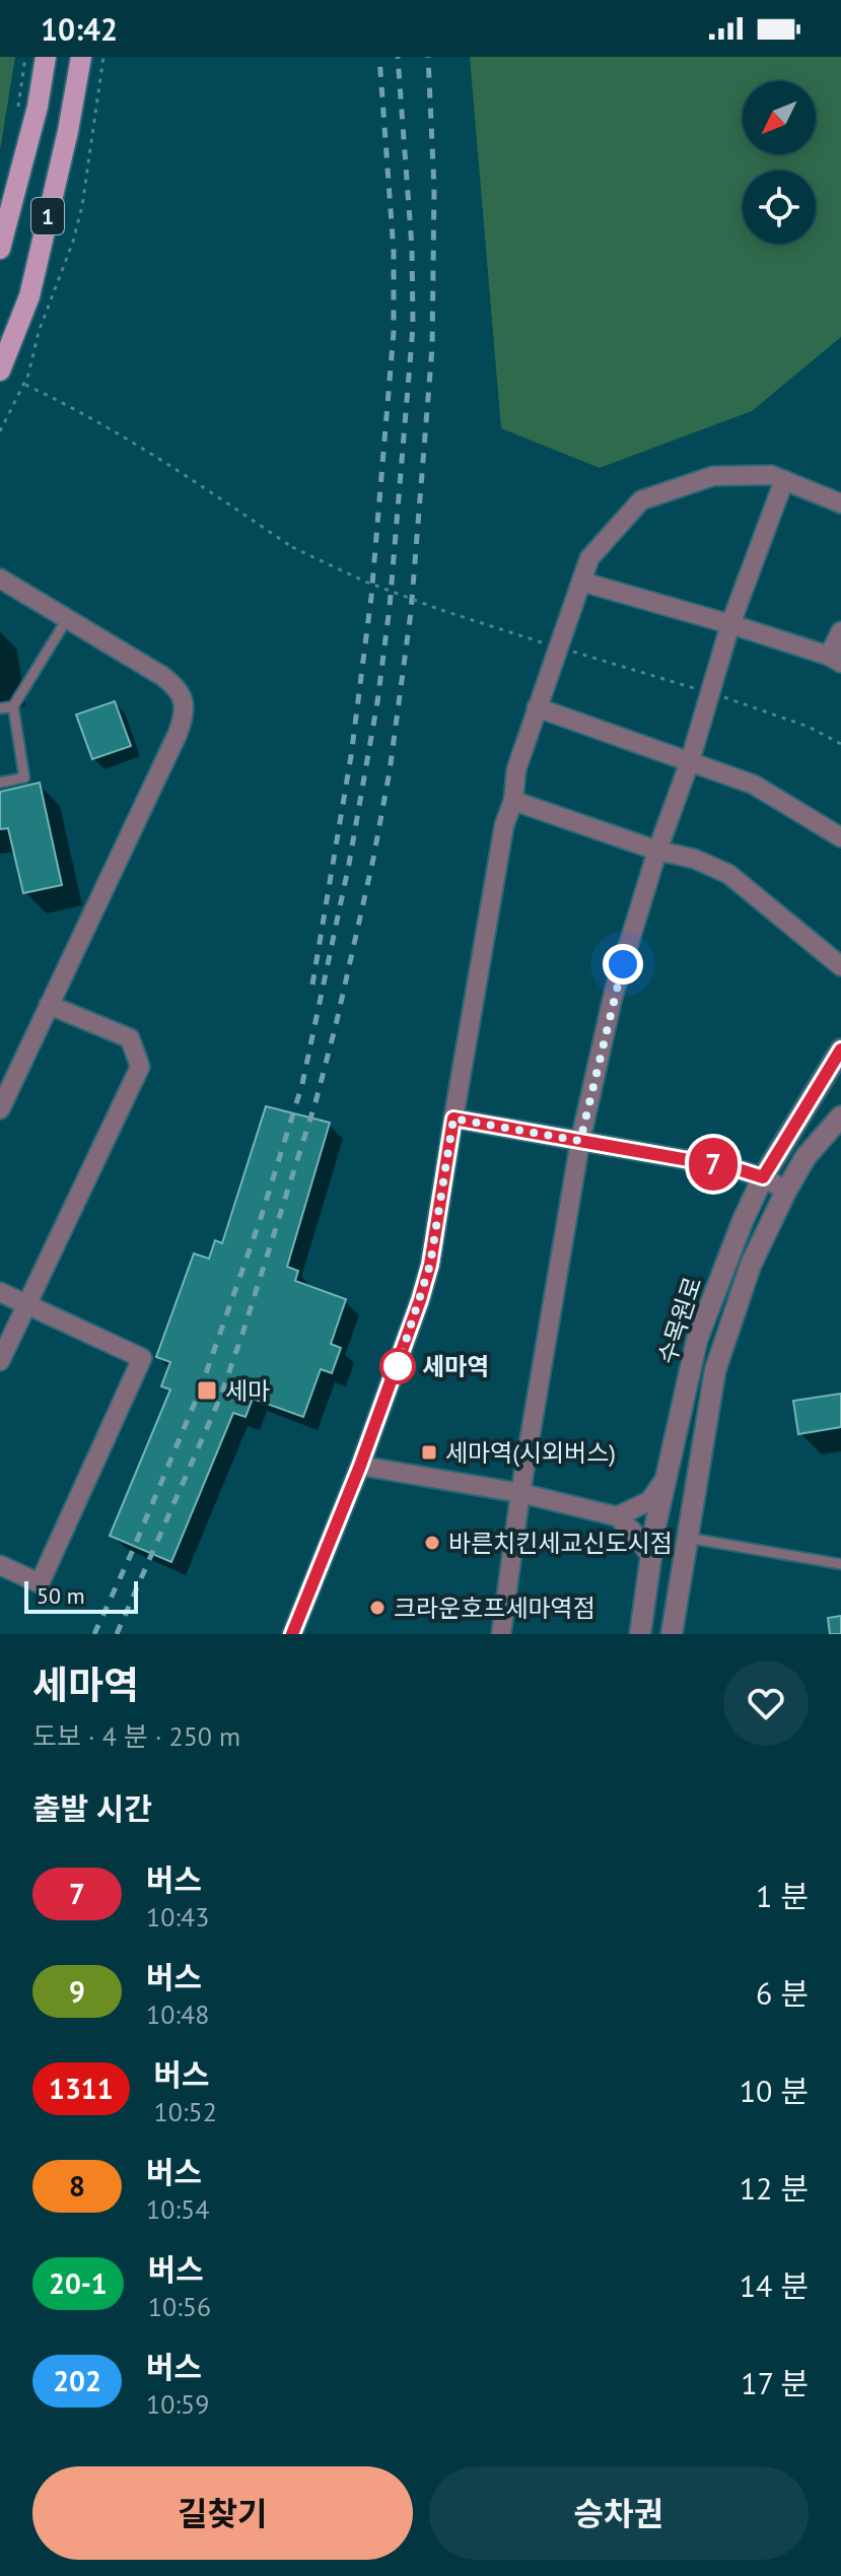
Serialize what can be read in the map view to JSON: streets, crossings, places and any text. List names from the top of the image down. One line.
{"streets":{"main road":["1"],"street":["수목원로"]},"places":{"other":["세마역","바른치킨세교신도시점","크라운호프세마역점"],"transit":["세마","세마역(시외버스)"]},"lines":["bus line 7"],"scale_bar":"50 m","north":"bottom left","page":{"status":"10:42","on_map":"7","scale":"50 m","heading":[["세마역","도보 · 4 분 · 250 m"],"출발 시간"],"list":[{"mark":"7","name":"버스","note":"10:43","value":"1 분"},{"mark":"9","name":"버스","note":"10:48","value":"6 분"},{"mark":"1311","name":"버스","note":"10:52","value":"10 분"},{"mark":"8","name":"버스","note":"10:54","value":"12 분"},{"mark":"20-1","name":"버스","note":"10:56","value":"14 분"},{"mark":"202","name":"버스","note":"10:59","value":"17 분"}],"buttons":["길찾기","승차권"]}}
